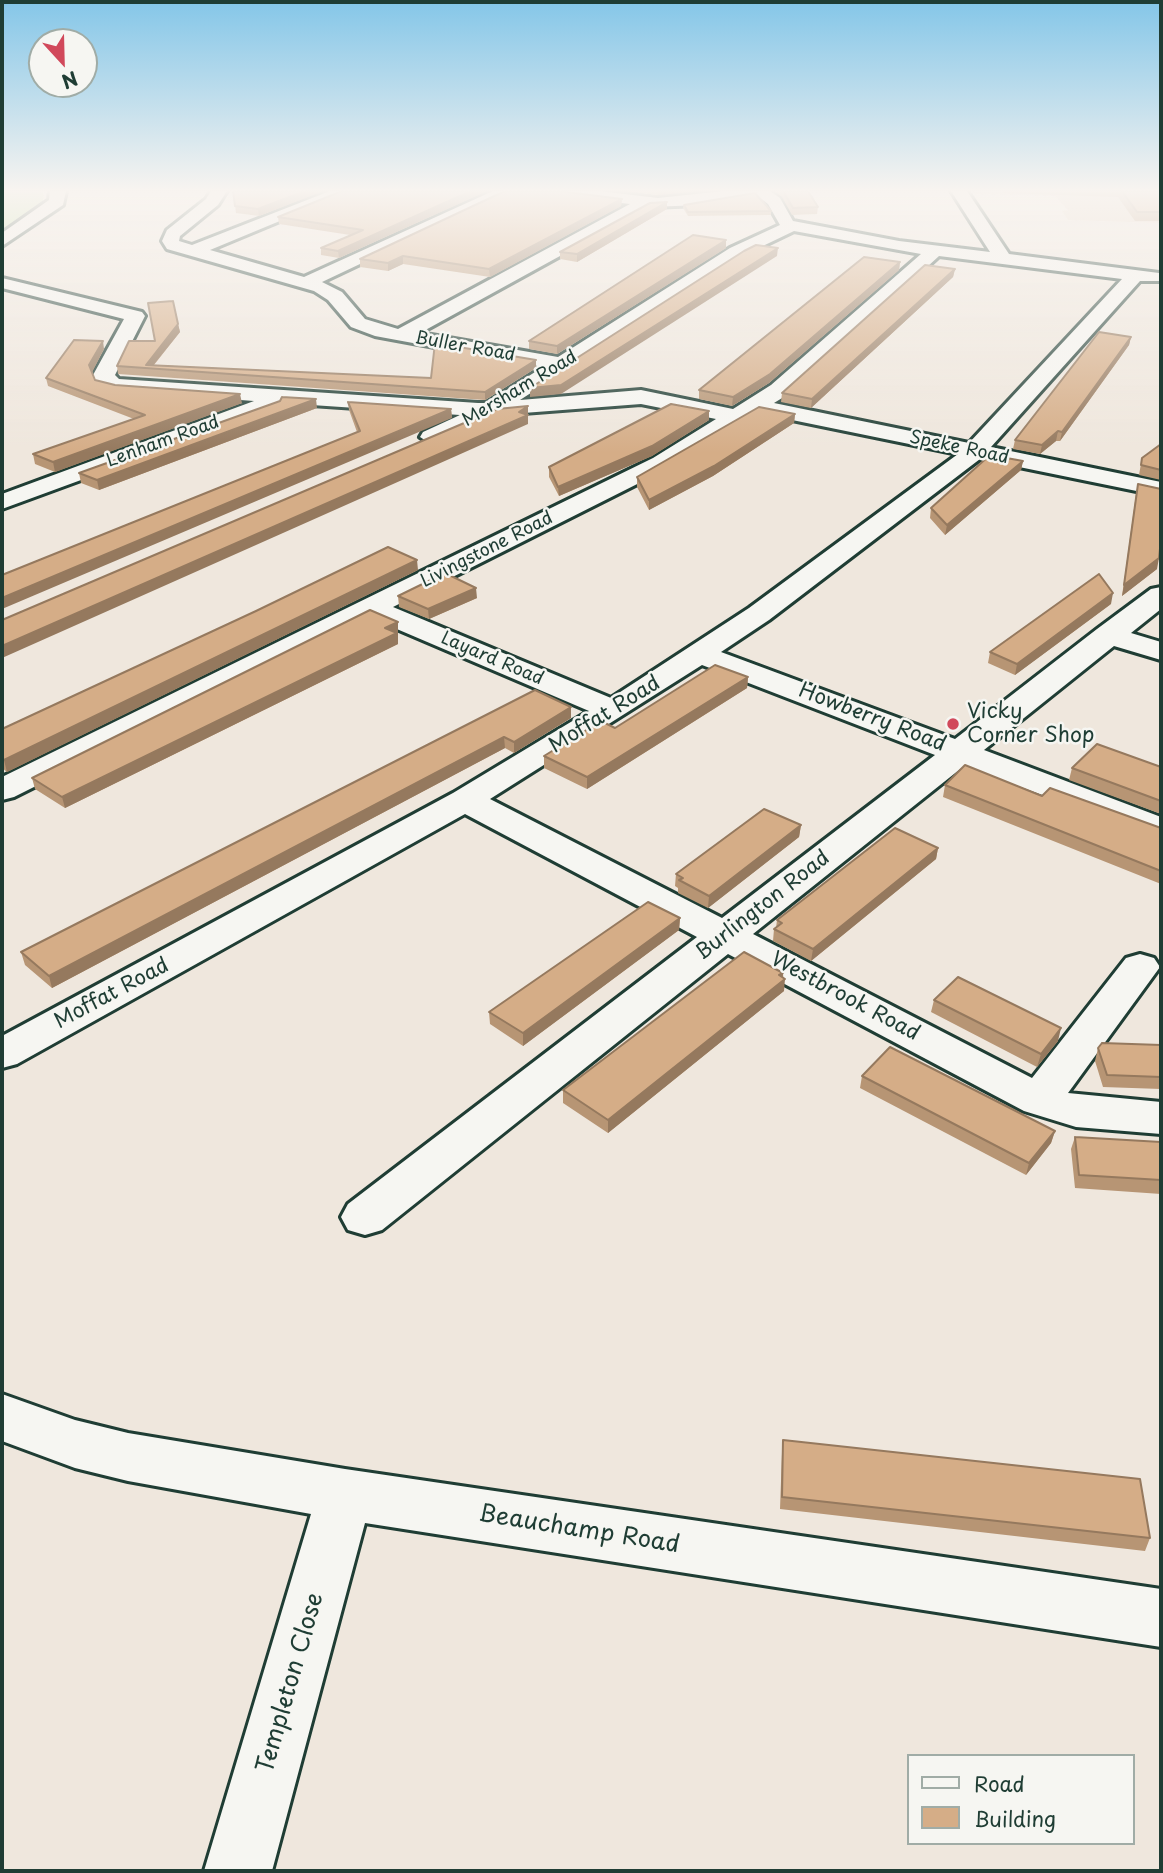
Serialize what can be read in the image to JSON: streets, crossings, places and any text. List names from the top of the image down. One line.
{"streets":{"street":["Buller Road","Mersham Road","Lenham Road","Speke Road","Livingstone Road","Layard Road","Moffat Road","Howberry Road","Burlington Road","Westbrook Road","Beauchamp Road","Templeton Close"]},"crossings":[["Buller Road","Mersham Road"],["Mersham Road","Speke Road"],["Speke Road","Livingstone Road"],["Speke Road","Moffat Road"],["Livingstone Road","Layard Road"],["Layard Road","Moffat Road"],["Moffat Road","Howberry Road"],["Moffat Road","Westbrook Road"],["Howberry Road","Burlington Road"],["Burlington Road","Westbrook Road"],["Beauchamp Road","Templeton Close"]],"places":["Vicky Corner Shop"],"legend":["Road","Building"],"north":"bottom"}
